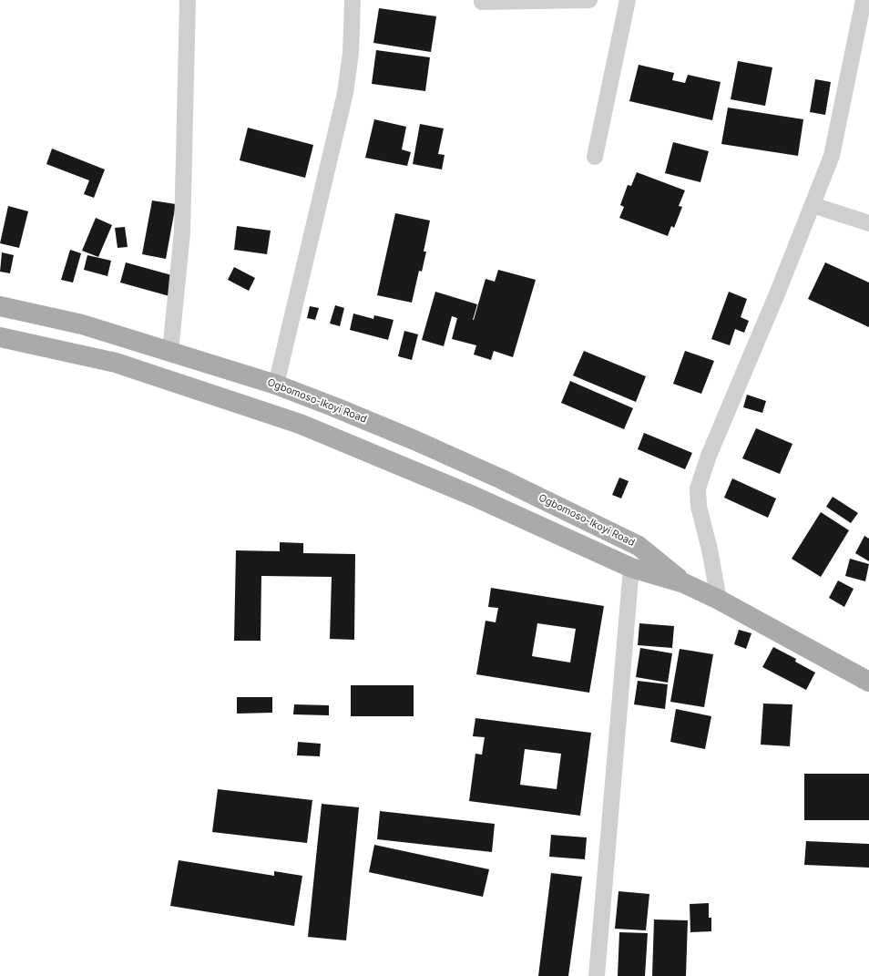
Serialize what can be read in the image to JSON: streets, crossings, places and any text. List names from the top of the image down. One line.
{"streets":{"main road":["Ogbomoso-Ikoyi Road"]}}
